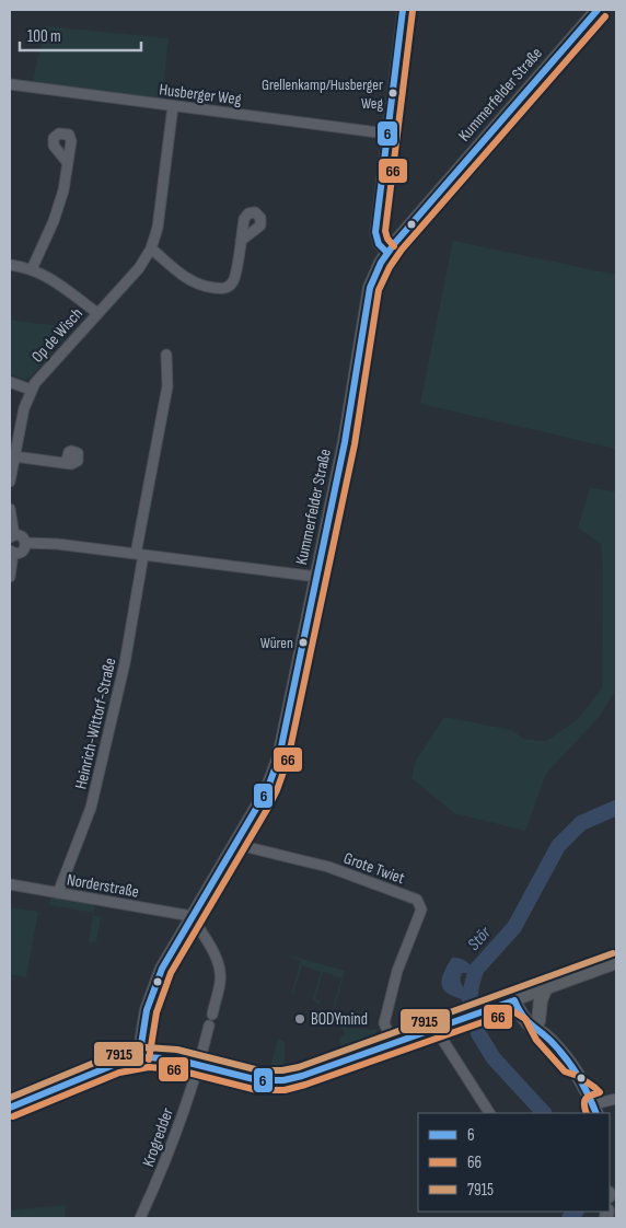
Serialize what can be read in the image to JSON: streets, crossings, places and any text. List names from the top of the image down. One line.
{"streets":{"street":["Husberger Weg","Kummerfelder Straße","Op de Wisch","Heinrich-Wittorf-Straße","Grote Twiet","Norderstraße","Krogredder"]},"crossings":[["Husberger Weg","Op de Wisch"],["Kummerfelder Straße","Grote Twiet"],["Kummerfelder Straße","Norderstraße"],["Heinrich-Wittorf-Straße","Norderstraße"]],"water":["Stör"],"places":["Grellenkamp/Husberger Weg","Würen","BODYmind"],"lines":["transit line 6","transit line 66","transit line 7915"],"legend":["6","66","7915"],"scale_bar":"100 m"}
